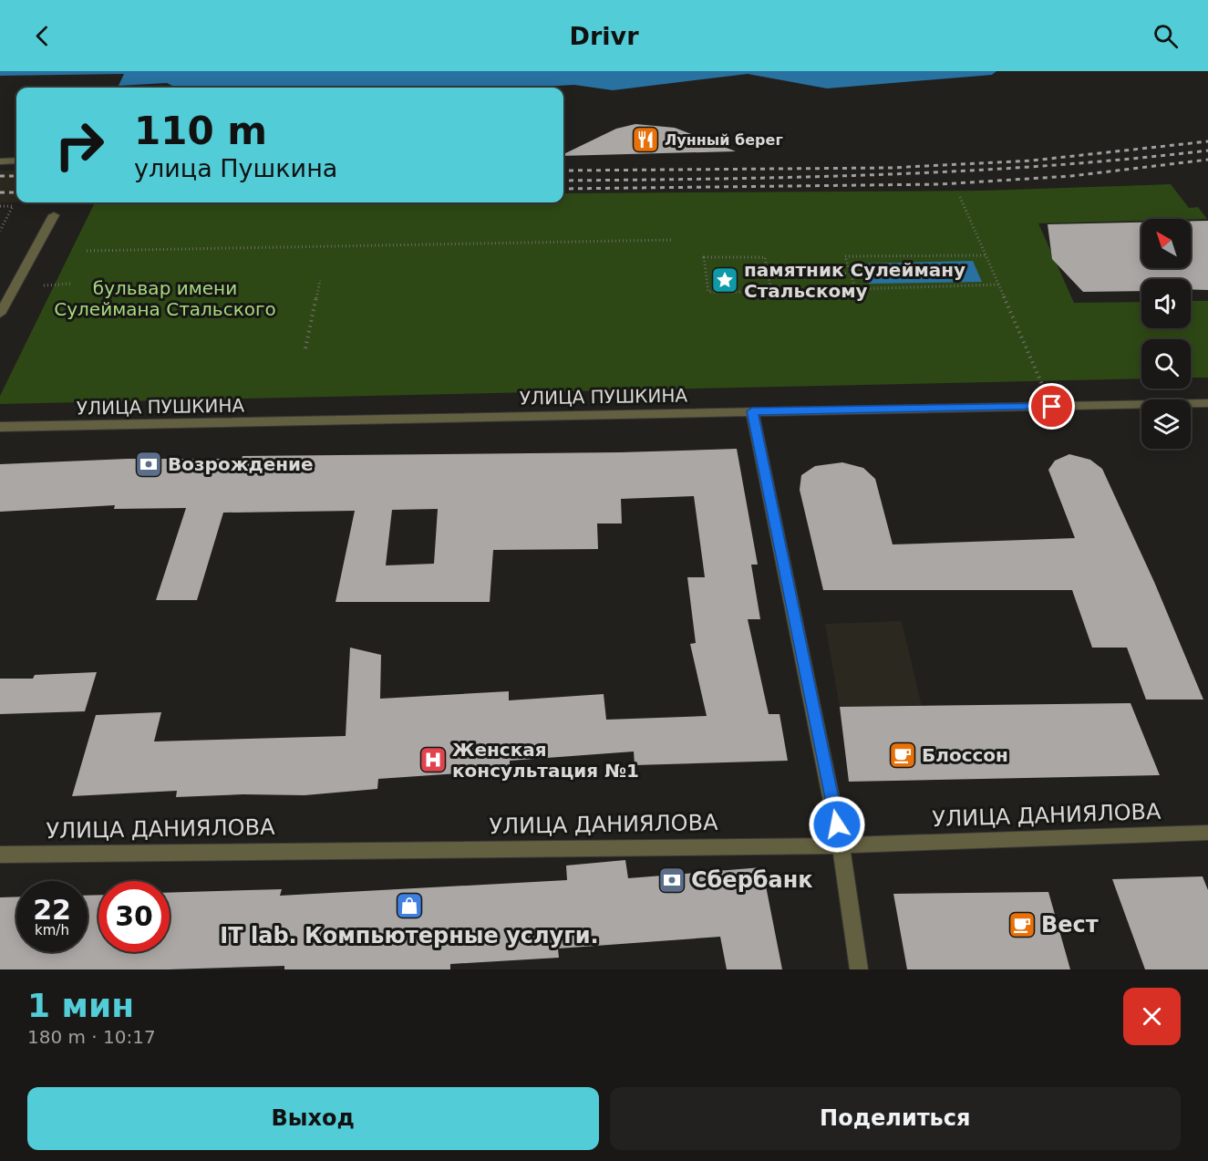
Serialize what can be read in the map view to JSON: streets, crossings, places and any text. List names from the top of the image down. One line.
{"streets":{"street":["УЛИЦА ПУШКИНА","УЛИЦА ДАНИЯЛОВА"]},"parks":["бульвар имени Сулеймана Стальского"],"places":{"restaurant":["Лунный берег"],"place":["памятник Сулейману Стальскому"],"bank":["Возрождение","Сбербанк"],"cafe":["Блоссон","Вест"],"hospital":["Женская консультация №1"],"shop":["IT lab. Компьютерные услуги."]},"north":"top left","page":{"header":"Drivr","turn":["110 m","улица Пушкина"],"speed":"22 km/h","limit":"30","heading":["1 мин","180 m · 10:17"],"buttons":["Выход","Поделиться"]}}
